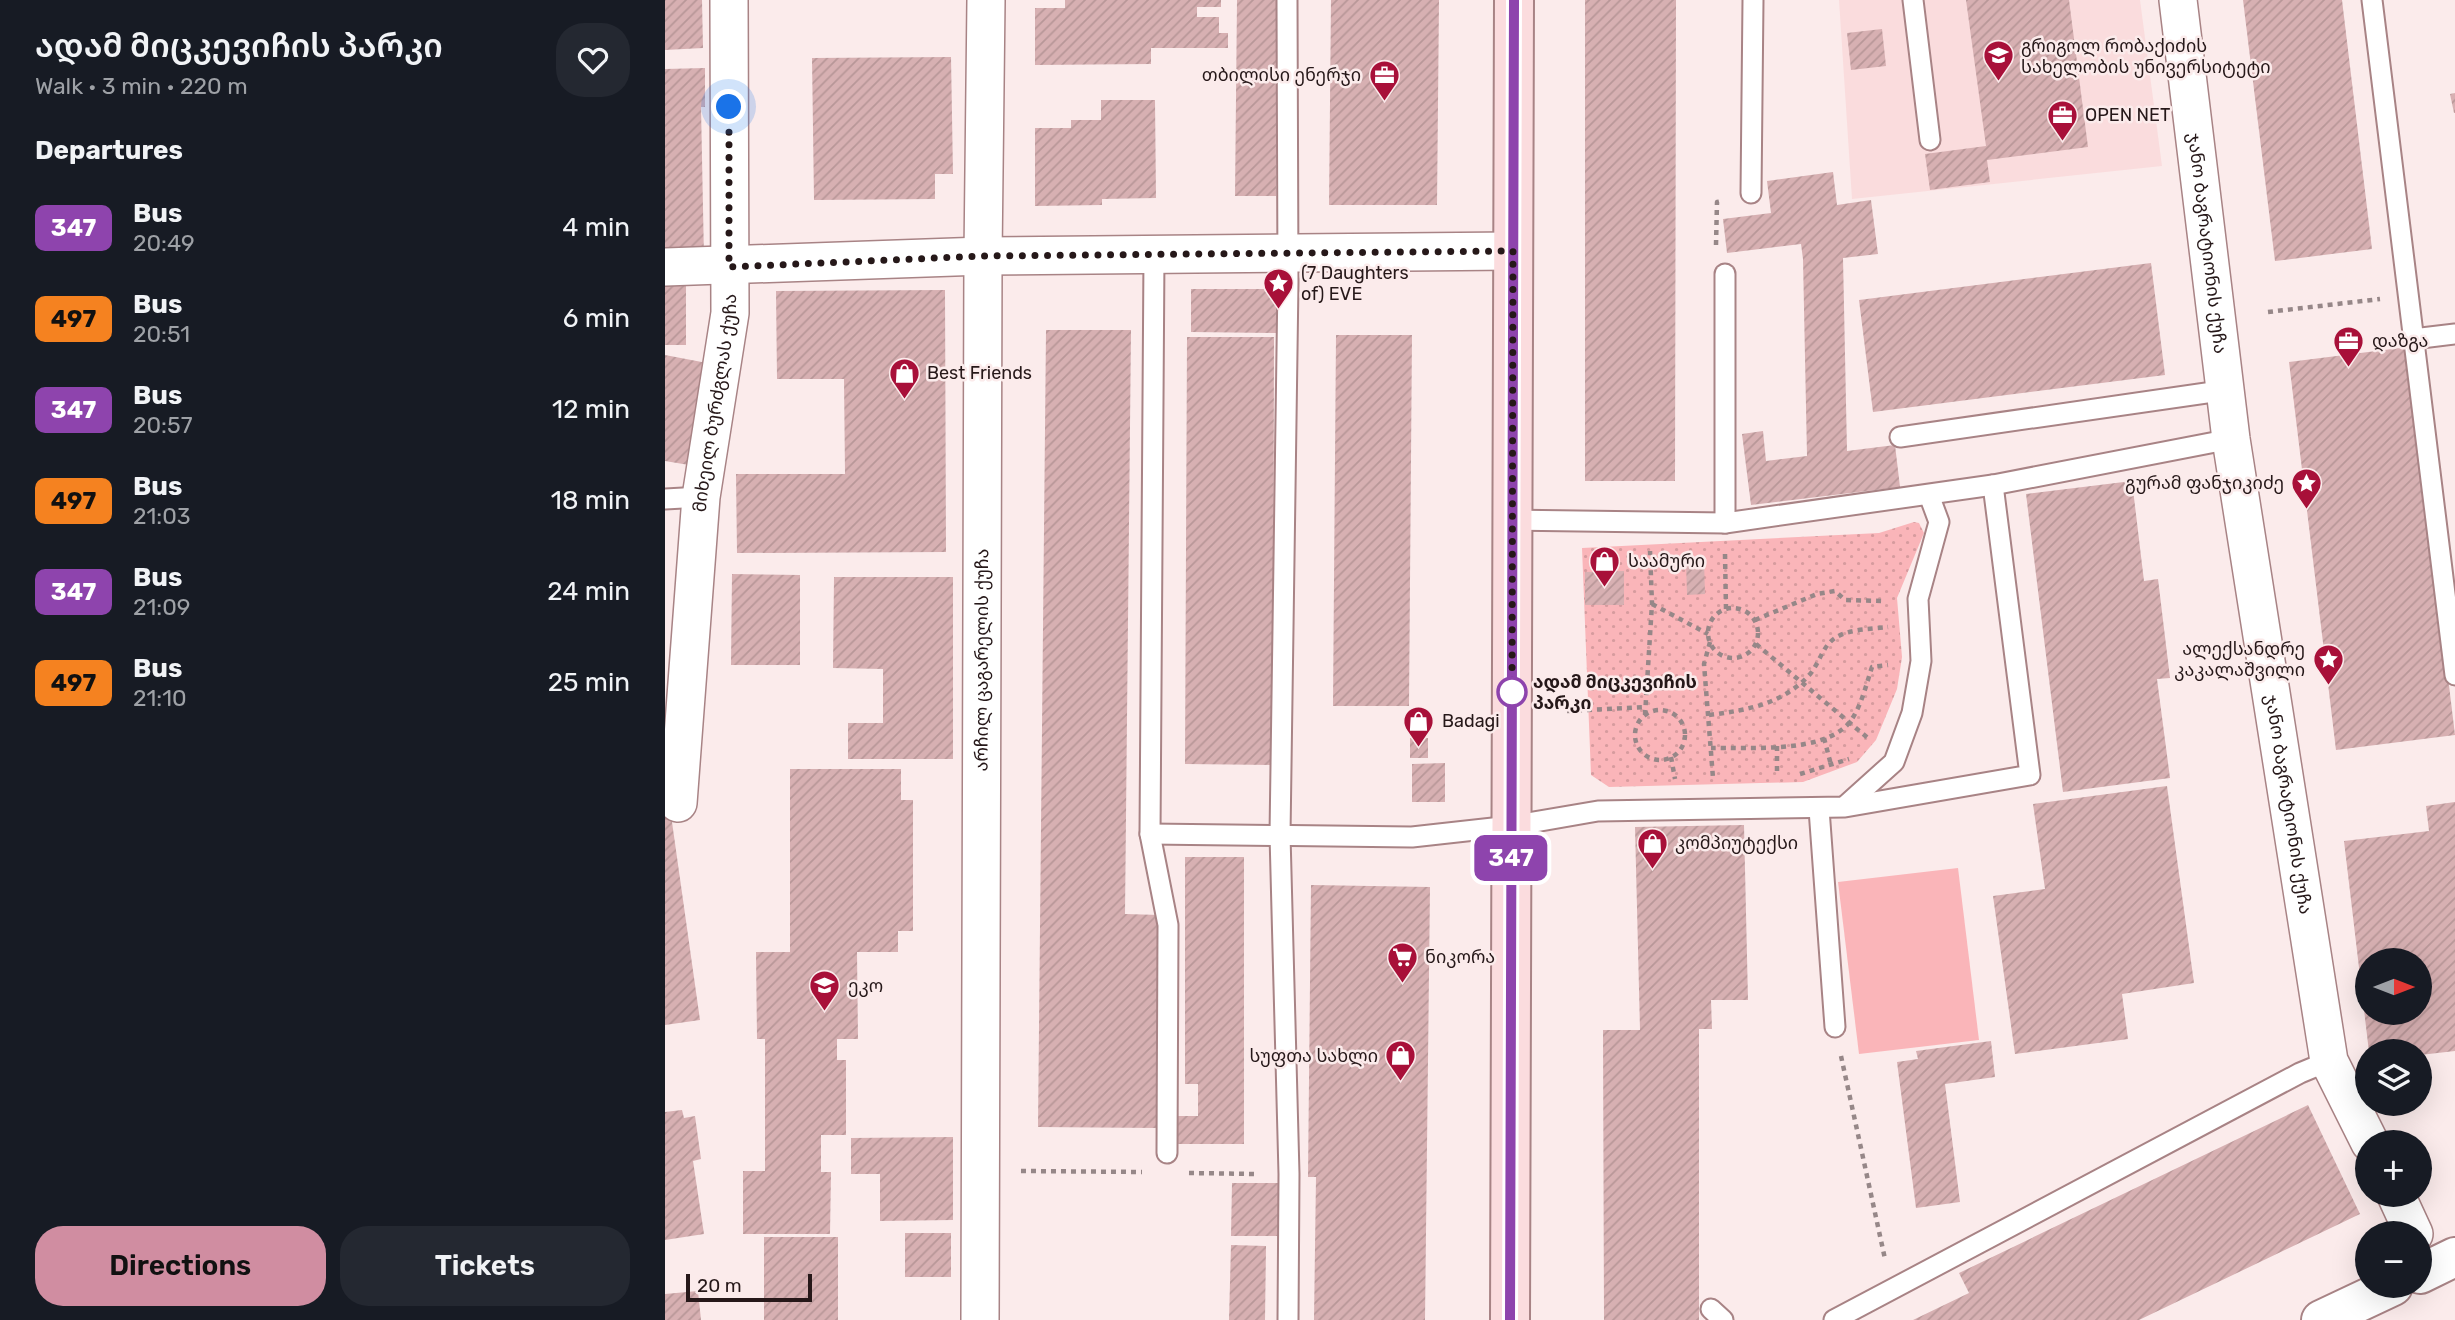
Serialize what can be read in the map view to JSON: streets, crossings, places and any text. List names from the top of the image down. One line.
{"streets":{"street":["ჯანო ბაგრატიონის ქუჩა","მიხეილ ბურძგლას ქუჩა","არჩილ ცაგარელის ქუჩა"]},"places":{"school or university":["გრიგოლ რობაქიძის სახელობის უნივერსიტეტი","ეკო"],"office":["თბილისი ენერჯი","OPEN NET","დაზგა"],"place":["(7 Daughters of) EVE","გურამ ფანჯიკიძე","ალექსანდრე კაკალაშვილი"],"shop":["Best Friends","საამური","Badagi","კომპიუტექსი","სუფთა სახლი"],"other":["ადამ მიცკევიჩის პარკი"],"supermarket":["ნიკორა"]},"lines":["bus line 347"],"scale_bar":"20 m","north":"right","page":{"heading":[["ადამ მიცკევიჩის პარკი","Walk · 3 min · 220 m"],"Departures"],"on_map":"347","list":[{"mark":"347","name":"Bus","note":"20:49","value":"4 min"},{"mark":"497","name":"Bus","note":"20:51","value":"6 min"},{"mark":"347","name":"Bus","note":"20:57","value":"12 min"},{"mark":"497","name":"Bus","note":"21:03","value":"18 min"},{"mark":"347","name":"Bus","note":"21:09","value":"24 min"},{"mark":"497","name":"Bus","note":"21:10","value":"25 min"}],"map_buttons":["+","−"],"buttons":["Directions","Tickets"],"scale":"20 m"}}
